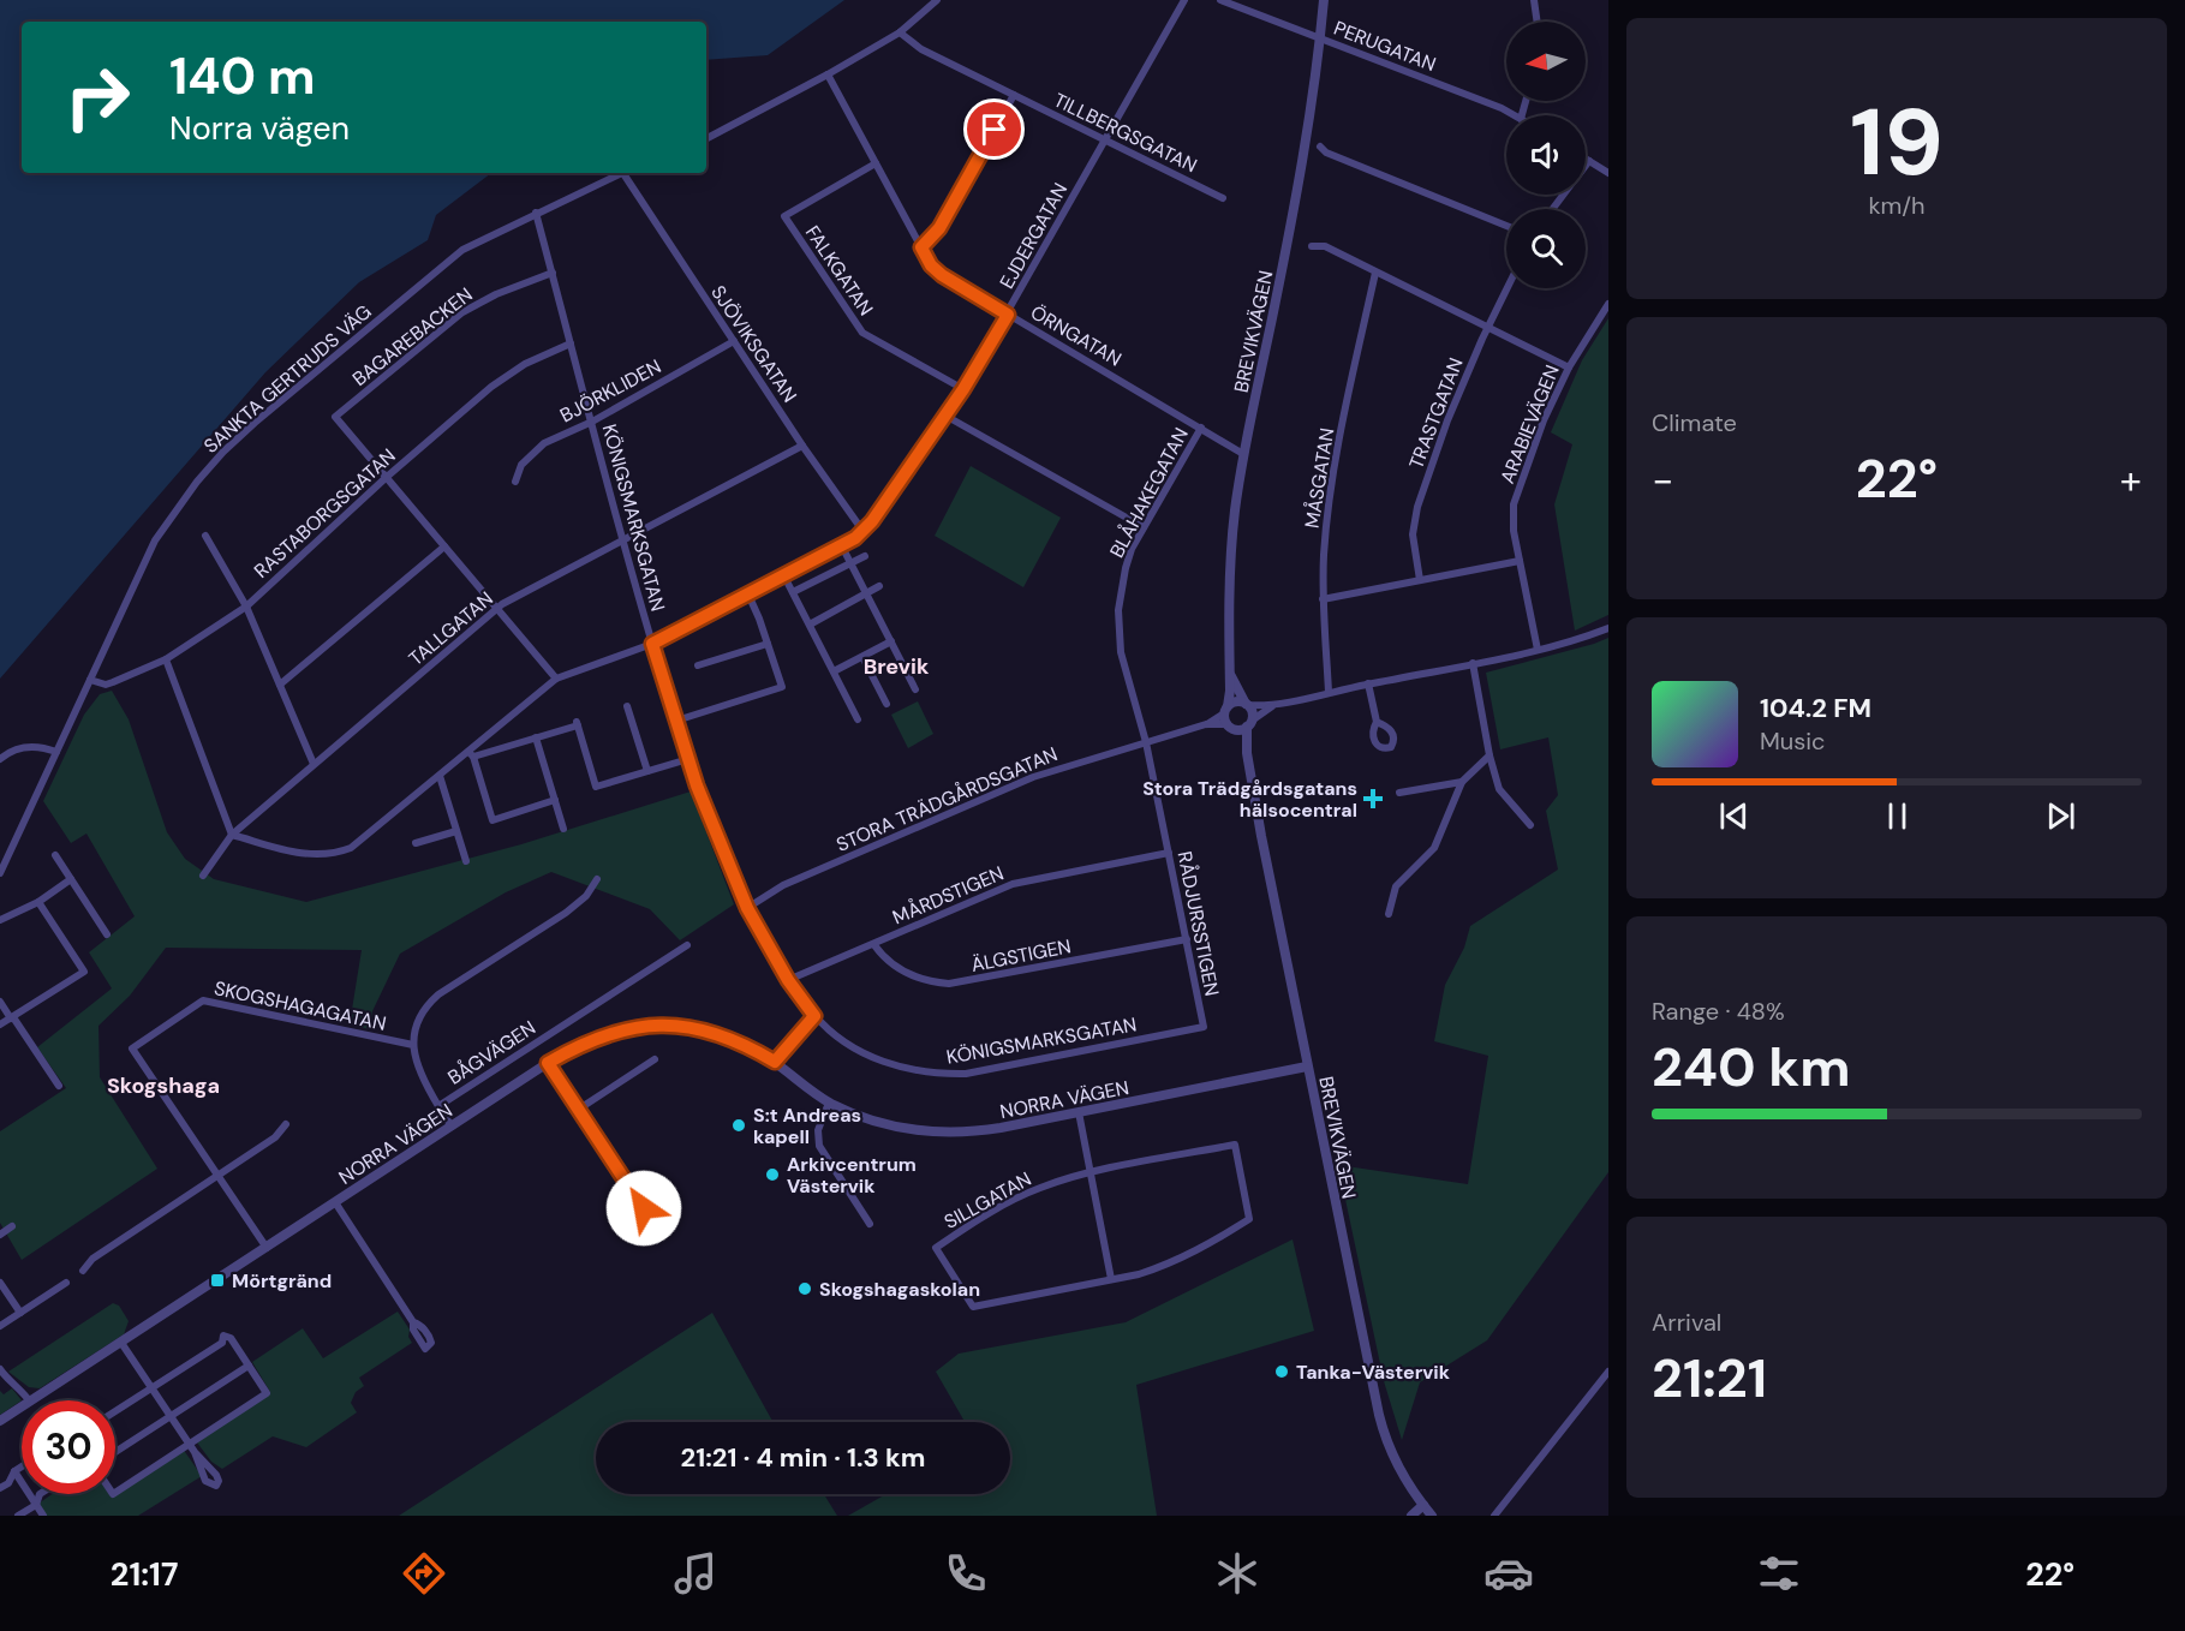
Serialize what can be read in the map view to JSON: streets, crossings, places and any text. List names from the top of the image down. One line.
{"streets":{"street":["PERUGATAN","TILLBERGSGATAN","EJDERGATAN","FALKGATAN","BREVIKVÄGEN","ÖRNGATAN","BAGAREBACKEN","SJÖVIKSGATAN","SANKTA GERTRUDS VÄG","BJÖRKLIDEN","TRASTGATAN","ARABIEVÄGEN","MÅSGATAN","BLÅHAKEGATAN","RASTABORGSGATAN","KÖNIGSMARKSGATAN","TALLGATAN","STORA TRÄDGÅRDSGATAN","MÅRDSTIGEN","RÅDJURSSTIGEN","ÄLGSTIGEN","SKOGSHAGAGATAN","BÅGVÄGEN","NORRA VÄGEN","SILLGATAN"]},"crossings":[["PERUGATAN","BREVIKVÄGEN"],["TILLBERGSGATAN","EJDERGATAN"],["EJDERGATAN","FALKGATAN"],["EJDERGATAN","ÖRNGATAN"],["EJDERGATAN","SJÖVIKSGATAN"],["EJDERGATAN","KÖNIGSMARKSGATAN"],["EJDERGATAN","TALLGATAN"],["FALKGATAN","ÖRNGATAN"],["BREVIKVÄGEN","ÖRNGATAN"],["BREVIKVÄGEN","STORA TRÄDGÅRDSGATAN"],["BREVIKVÄGEN","NORRA VÄGEN"],["ÖRNGATAN","BLÅHAKEGATAN"],["BAGAREBACKEN","RASTABORGSGATAN"],["BAGAREBACKEN","KÖNIGSMARKSGATAN"],["SJÖVIKSGATAN","BJÖRKLIDEN"],["SJÖVIKSGATAN","TALLGATAN"],["SANKTA GERTRUDS VÄG","RASTABORGSGATAN"],["SANKTA GERTRUDS VÄG","KÖNIGSMARKSGATAN"],["BJÖRKLIDEN","KÖNIGSMARKSGATAN"],["BLÅHAKEGATAN","STORA TRÄDGÅRDSGATAN"],["BLÅHAKEGATAN","RÅDJURSSTIGEN"],["RASTABORGSGATAN","KÖNIGSMARKSGATAN"],["KÖNIGSMARKSGATAN","TALLGATAN"],["KÖNIGSMARKSGATAN","STORA TRÄDGÅRDSGATAN"],["KÖNIGSMARKSGATAN","MÅRDSTIGEN"],["KÖNIGSMARKSGATAN","RÅDJURSSTIGEN"],["STORA TRÄDGÅRDSGATAN","RÅDJURSSTIGEN"],["MÅRDSTIGEN","RÅDJURSSTIGEN"],["MÅRDSTIGEN","ÄLGSTIGEN"],["RÅDJURSSTIGEN","ÄLGSTIGEN"],["SKOGSHAGAGATAN","BÅGVÄGEN"],["SKOGSHAGAGATAN","NORRA VÄGEN"]],"districts":["Brevik","Skogshaga"],"places":{"health":["Stora Trädgårdsgatans hälsocentral"],"other":["S:t Andreas kapell","Arkivcentrum Västervik","Skogshagaskolan","Tanka-Västervik"],"transit":["Mörtgränd"]},"north":"left","page":{"tile":[["19","km/h"],"Climate",["Range · 48%","240 km"],["Arrival","21:21"]],"turn":["140 m","Norra vägen"],"heat":["−","22°","+"],"song":["104.2 FM","Music"],"limit":"30","trip":"21:21 · 4 min · 1.3 km","tabs":["21:17","22°"]}}
